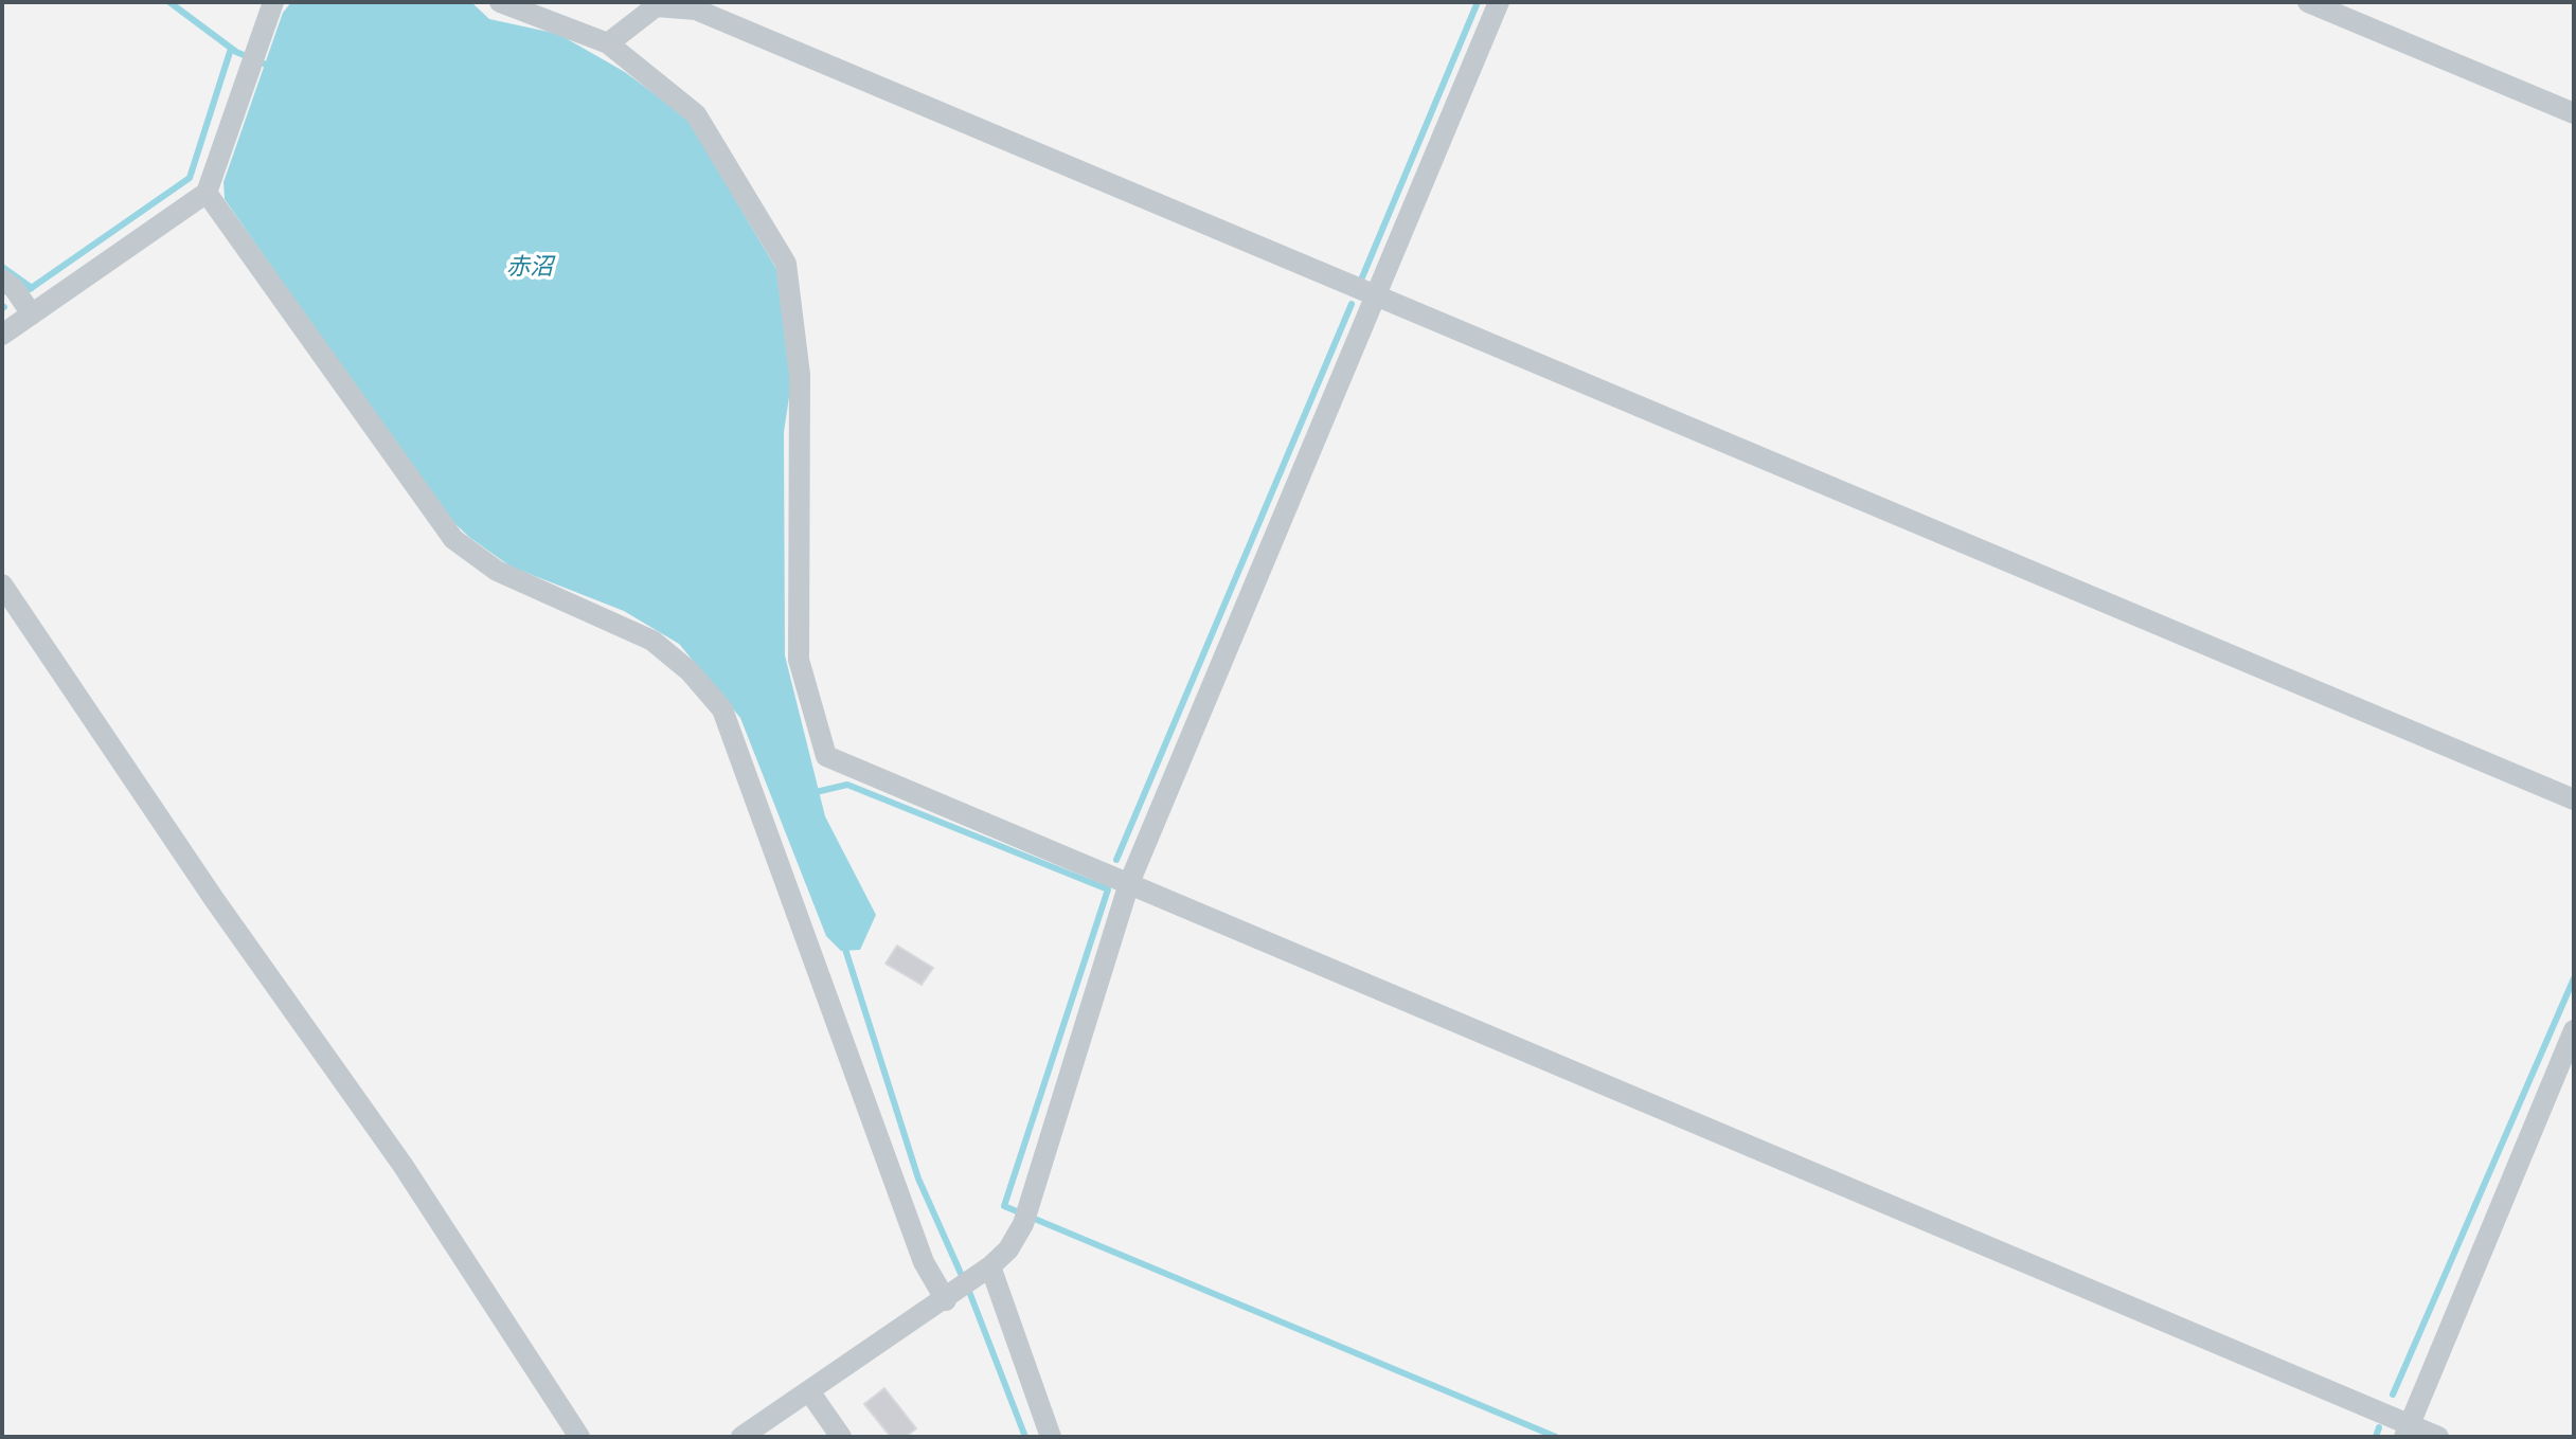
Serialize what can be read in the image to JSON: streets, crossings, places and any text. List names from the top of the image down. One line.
{"water":["赤沼"]}
